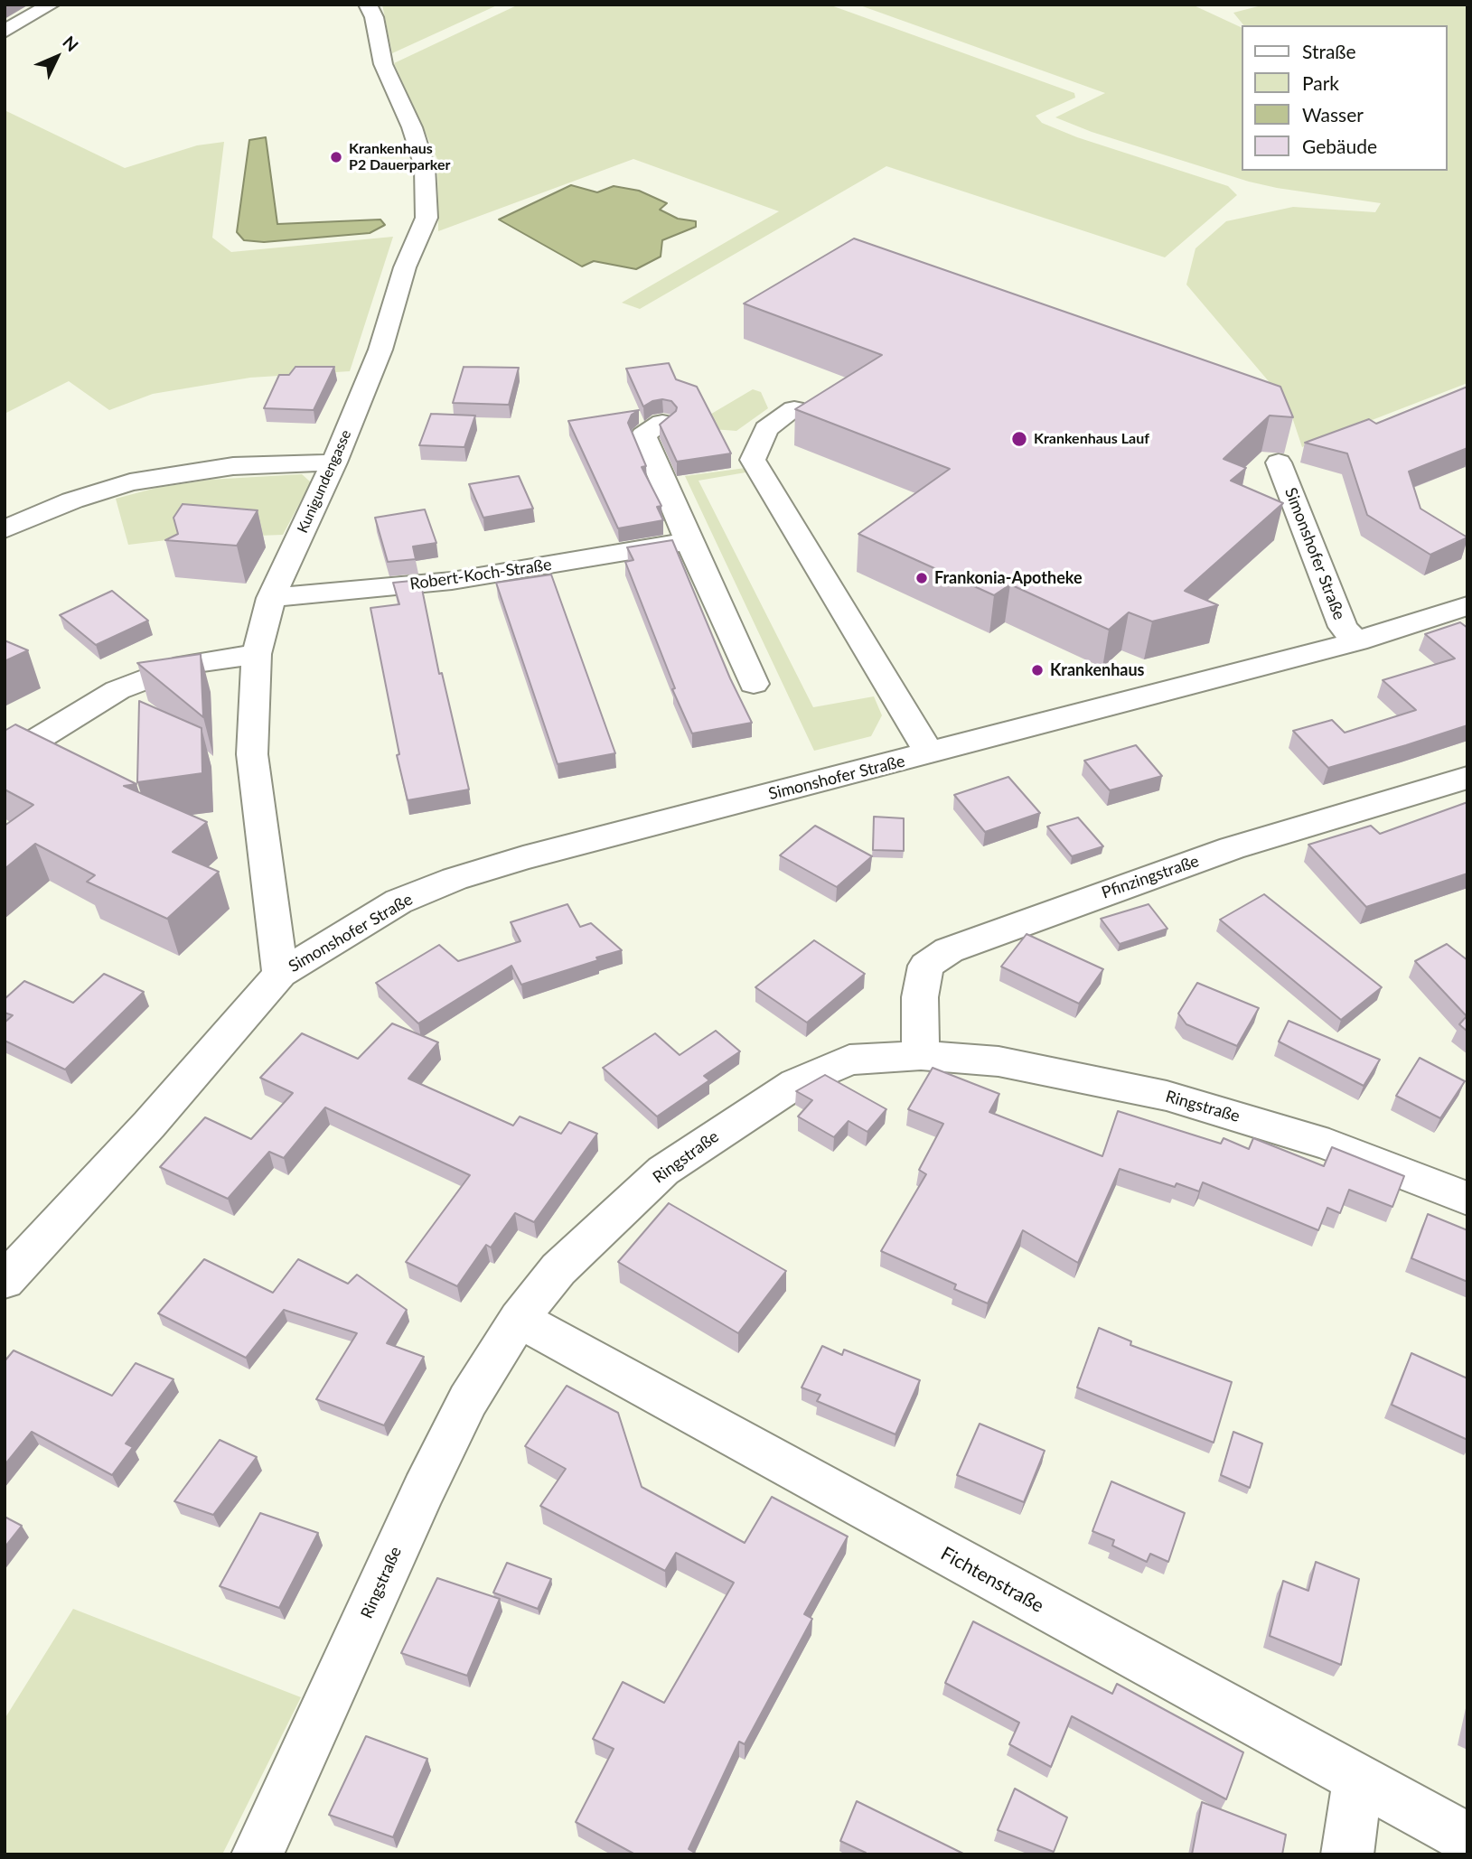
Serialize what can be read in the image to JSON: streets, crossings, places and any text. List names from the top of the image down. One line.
{"streets":{"street":["Kunigundengasse","Simonshofer Straße","Robert-Koch-Straße","Pfinzingstraße","Ringstraße","Fichtenstraße"]},"crossings":[["Kunigundengasse","Simonshofer Straße"],["Kunigundengasse","Robert-Koch-Straße"],["Pfinzingstraße","Ringstraße"],["Ringstraße","Fichtenstraße"]],"places":["Krankenhaus P2 Dauerparker","Krankenhaus Lauf","Frankonia-Apotheke","Krankenhaus"],"legend":["Straße","Park","Wasser","Gebäude"],"north":"top right"}
